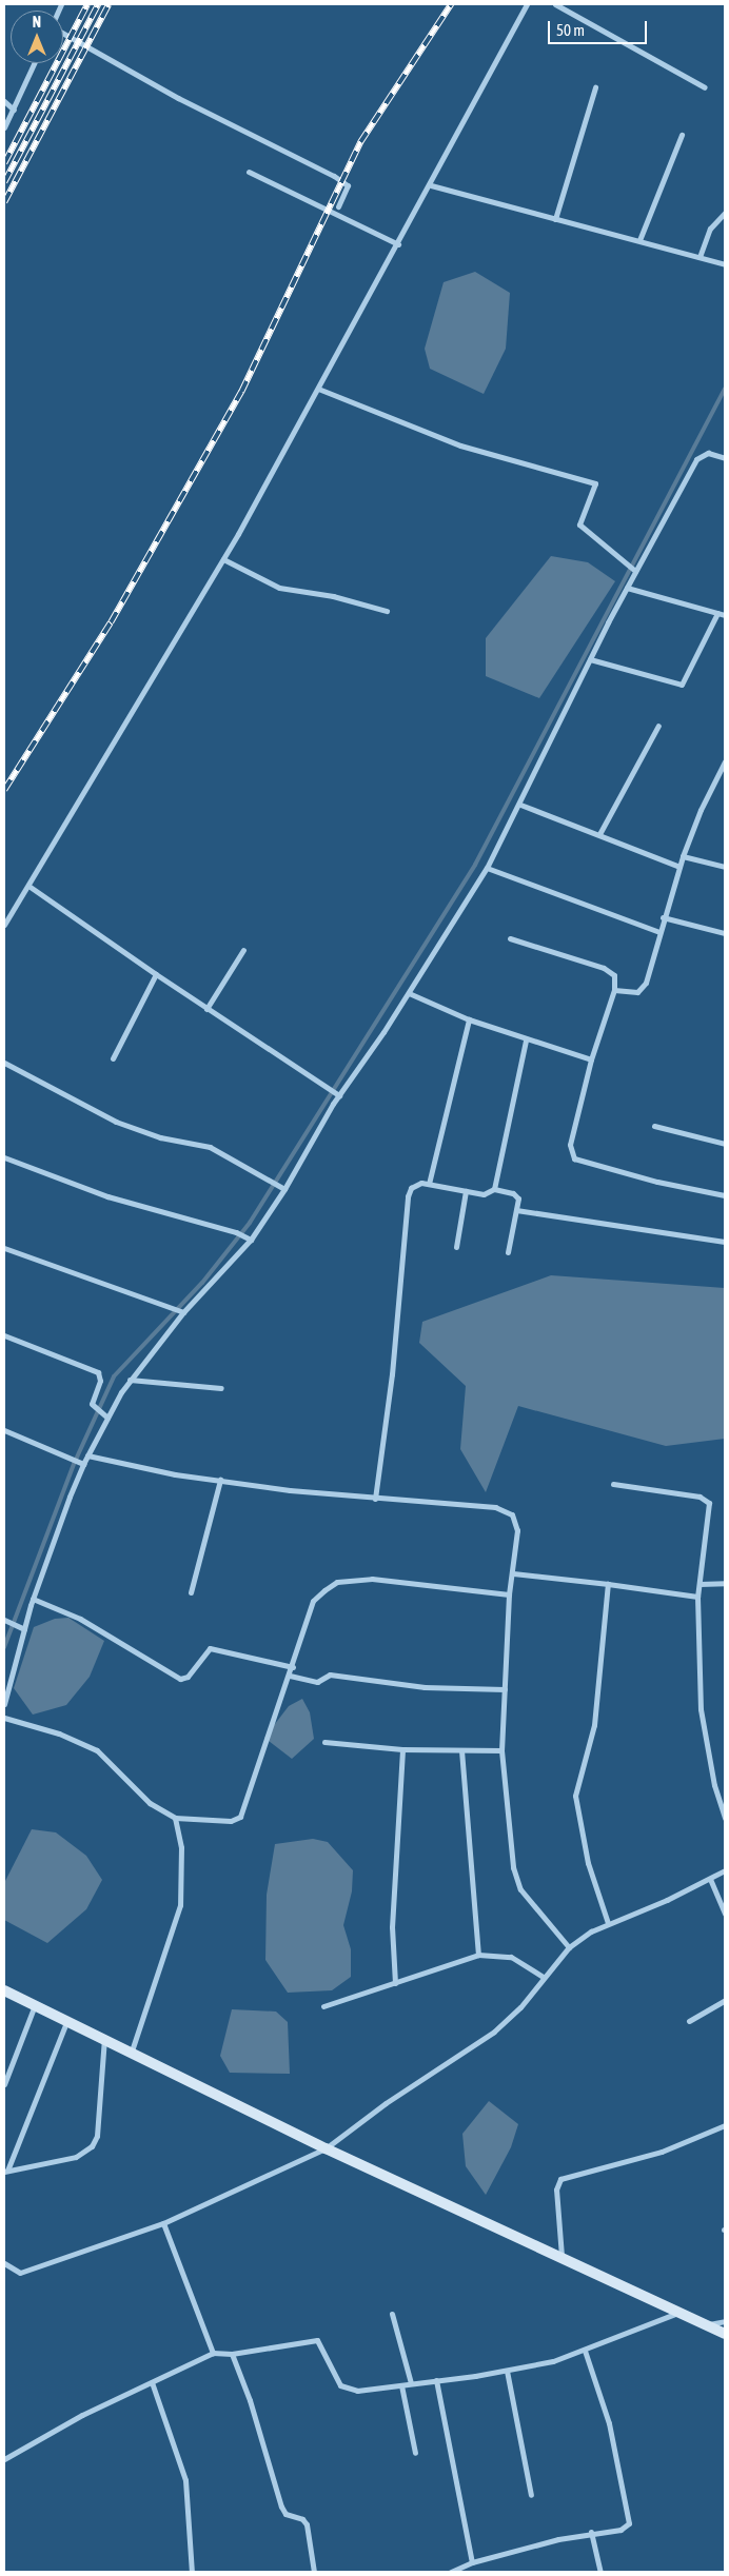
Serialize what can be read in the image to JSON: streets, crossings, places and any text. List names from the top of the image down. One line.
{"scale_bar":"50 m","north":"top"}
